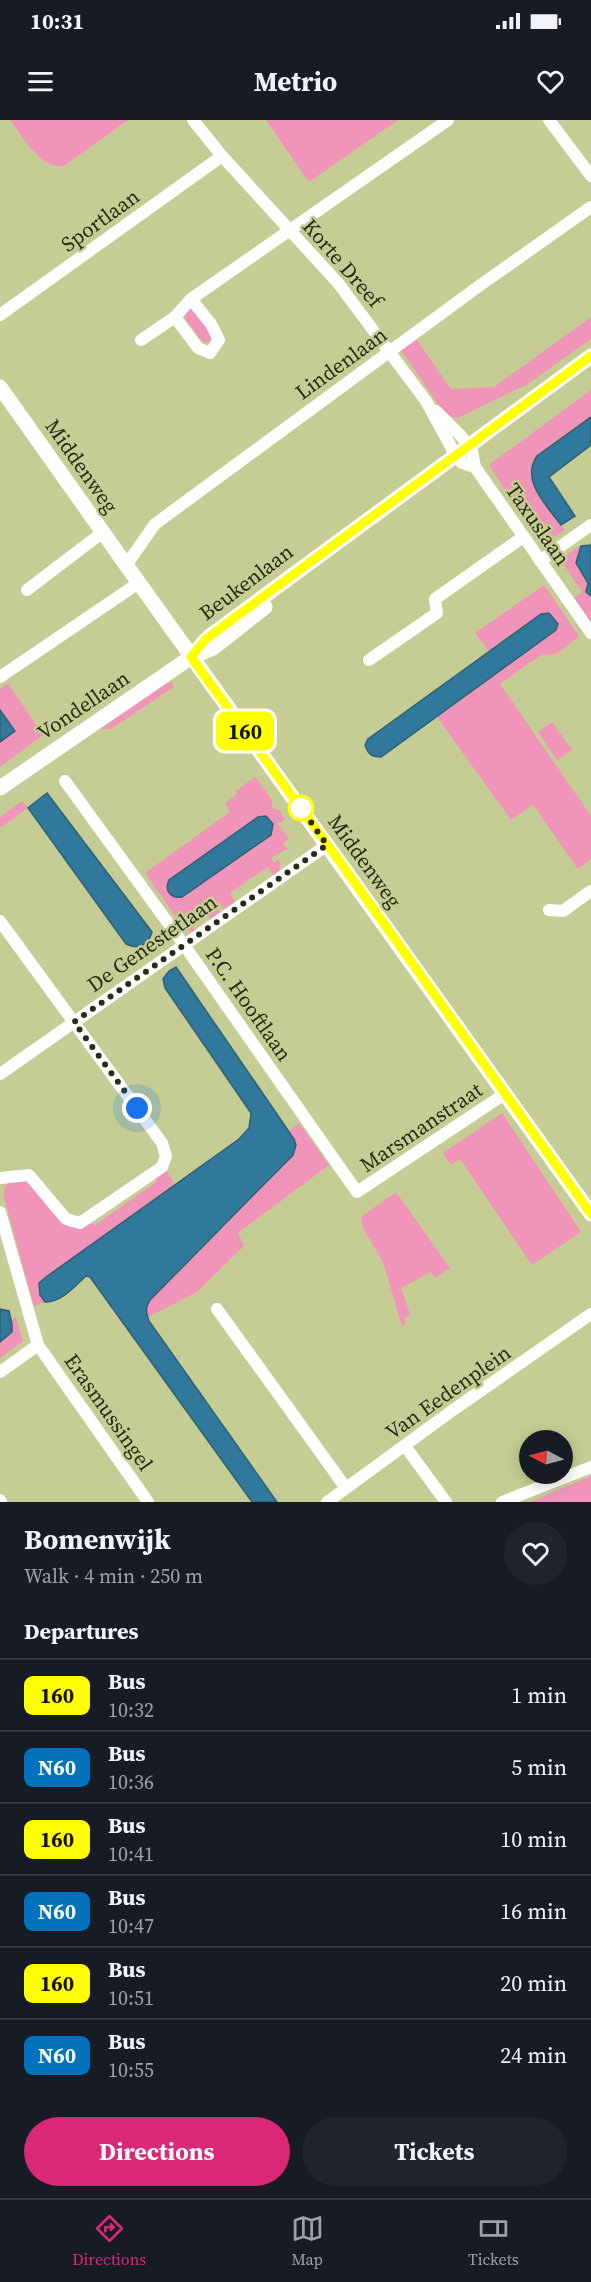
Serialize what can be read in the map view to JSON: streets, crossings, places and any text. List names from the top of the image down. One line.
{"streets":{"street":["Sportlaan","Korte Dreef","Lindenlaan","Middenweg","Taxuslaan","Beukenlaan","Vondellaan","De Genestetlaan","P.C. Hooftlaan","Marsmanstraat","Van Eedenplein","Erasmussingel"]},"crossings":[["Sportlaan","Korte Dreef"],["Korte Dreef","Lindenlaan"],["Korte Dreef","Taxuslaan"],["Korte Dreef","Beukenlaan"],["Lindenlaan","Middenweg"],["Middenweg","Beukenlaan"],["Middenweg","Vondellaan"],["Middenweg","De Genestetlaan"],["Middenweg","Marsmanstraat"],["Taxuslaan","Beukenlaan"],["Beukenlaan","Vondellaan"],["De Genestetlaan","P.C. Hooftlaan"],["P.C. Hooftlaan","Marsmanstraat"]],"lines":["bus line 160"],"north":"left","page":{"status":"10:31","header":"Metrio","on_map":"160","heading":[["Bomenwijk","Walk · 4 min · 250 m"],"Departures"],"list":[{"mark":"160","name":"Bus","note":"10:32","value":"1 min"},{"mark":"N60","name":"Bus","note":"10:36","value":"5 min"},{"mark":"160","name":"Bus","note":"10:41","value":"10 min"},{"mark":"N60","name":"Bus","note":"10:47","value":"16 min"},{"mark":"160","name":"Bus","note":"10:51","value":"20 min"},{"mark":"N60","name":"Bus","note":"10:55","value":"24 min"}],"buttons":["Directions","Tickets"],"tabs":["Directions","Map","Tickets"]}}
